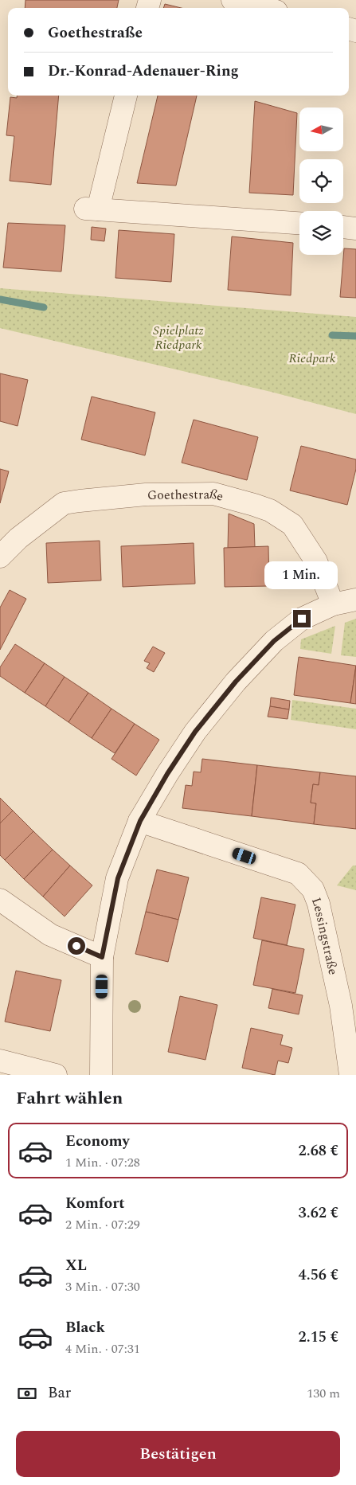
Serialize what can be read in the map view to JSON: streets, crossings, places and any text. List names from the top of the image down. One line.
{"streets":{"street":["Goethestraße","Lessingstraße"]},"parks":["Spielplatz Riedpark","Riedpark"],"north":"left","page":{"banner":["Goethestraße","Dr.-Konrad-Adenauer-Ring"],"bubble":"1 Min.","heading":"Fahrt wählen","list":[{"name":"Economy","note":"1 Min. · 07:28","value":"2.68 €"},{"name":"Komfort","note":"2 Min. · 07:29","value":"3.62 €"},{"name":"XL","note":"3 Min. · 07:30","value":"4.56 €"},{"name":"Black","note":"4 Min. · 07:31","value":"2.15 €"}],"pay":["Bar","130 m"],"buttons":"Bestätigen"}}
